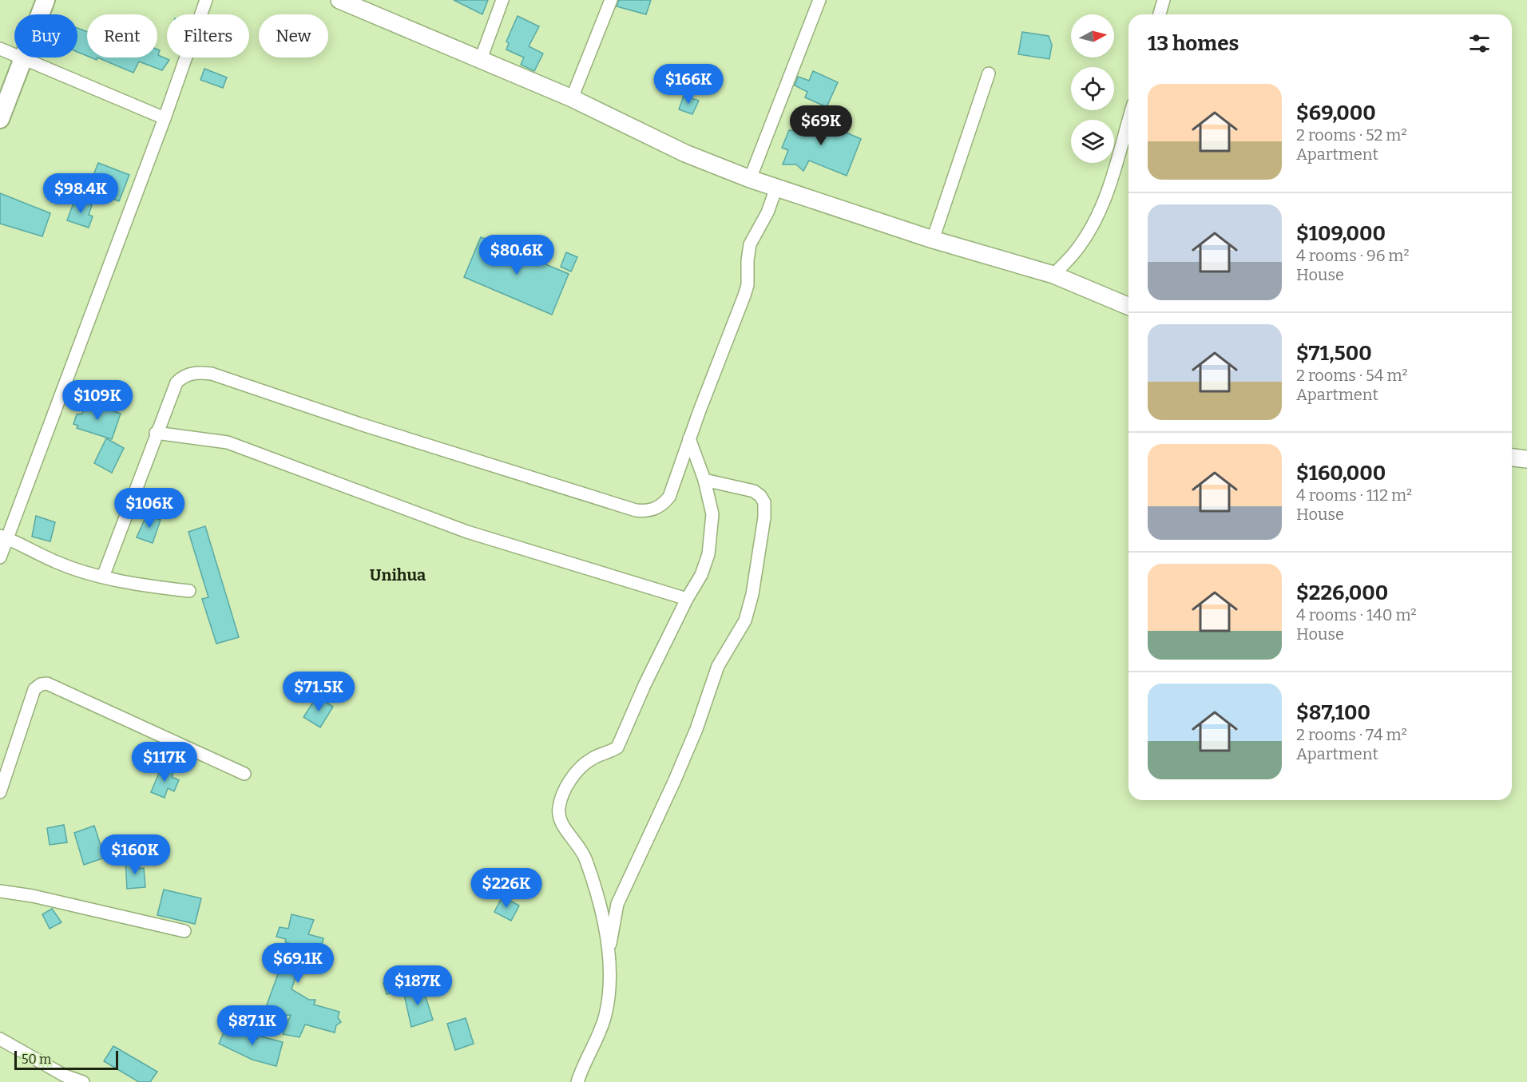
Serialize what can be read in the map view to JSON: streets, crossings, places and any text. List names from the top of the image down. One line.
{"districts":["Unihua"],"scale_bar":"50 m","north":"right","page":{"chip":["Buy","Rent","Filters","New"],"heading":"13 homes","price":["$166K","$69K","$98.4K","$80.6K","$109K","$106K","$71.5K","$117K","$160K","$226K","$69.1K","$187K","$87.1K"],"list":[{"name":"$69,000","note":"2 rooms · 52 m² · Apartment"},{"name":"$109,000","note":"4 rooms · 96 m² · House"},{"name":"$71,500","note":"2 rooms · 54 m² · Apartment"},{"name":"$160,000","note":"4 rooms · 112 m² · House"},{"name":"$226,000","note":"4 rooms · 140 m² · House"},{"name":"$87,100","note":"2 rooms · 74 m² · Apartment"}],"scale":"50 m"}}
